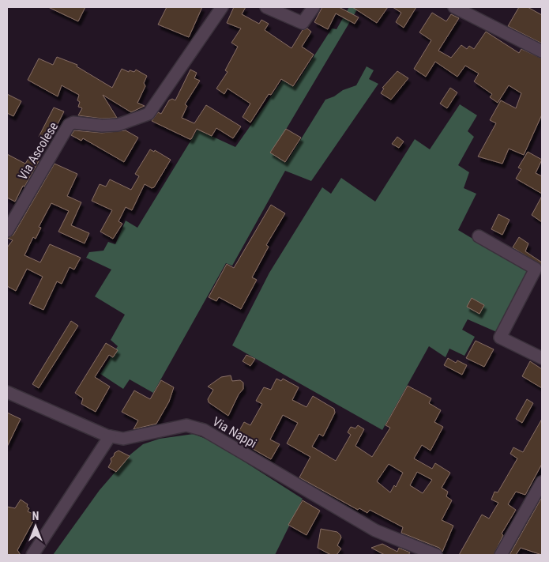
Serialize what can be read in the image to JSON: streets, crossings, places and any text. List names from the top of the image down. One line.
{"streets":{"street":["Via Ascolese","Via Nappi"]},"north":"top"}
